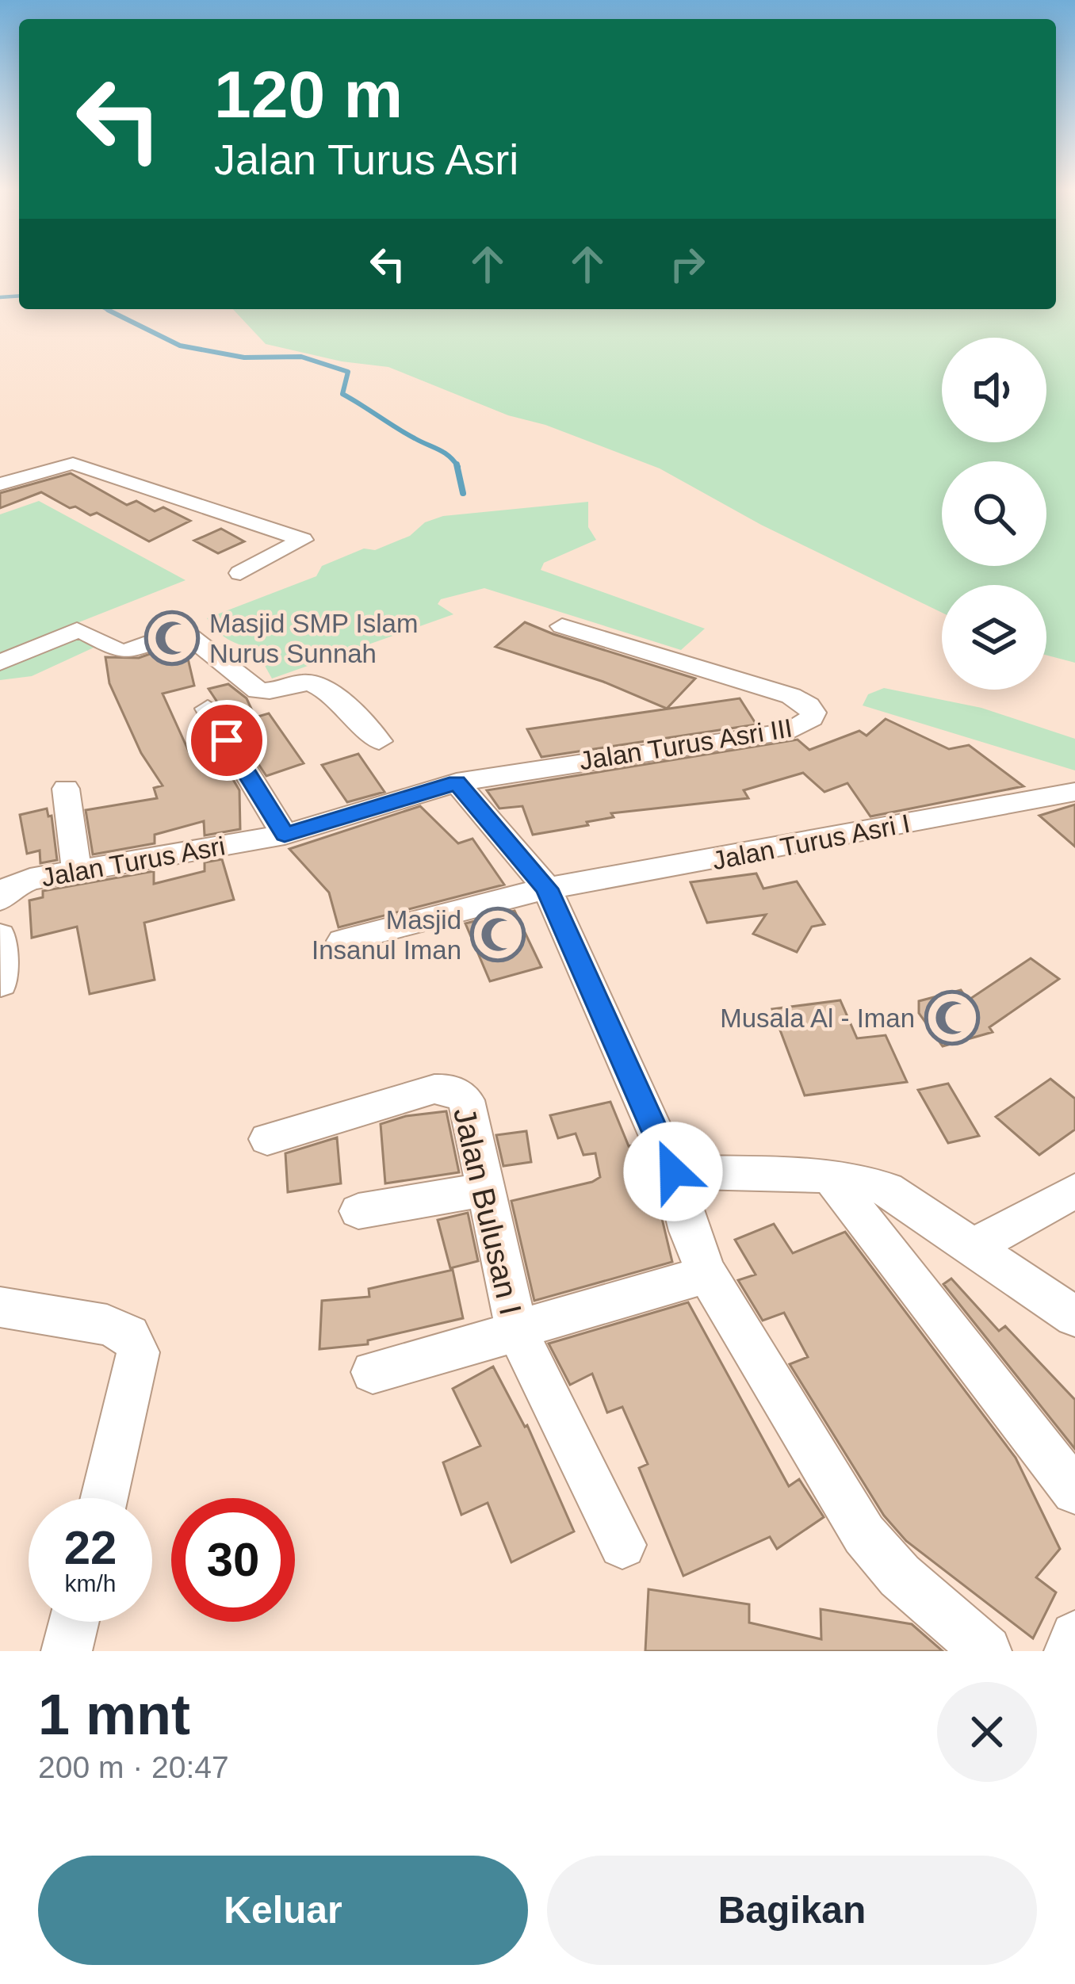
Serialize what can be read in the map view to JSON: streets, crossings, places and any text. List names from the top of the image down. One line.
{"streets":{"street":["Jalan Turus Asri III","Jalan Turus Asri I","Jalan Turus Asri","Jalan Bulusan I"]},"crossings":[["Jalan Turus Asri III","Jalan Turus Asri"]],"places":{"mosque":["Masjid SMP Islam Nurus Sunnah","Masjid Insanul Iman","Musala Al - Iman"]},"page":{"turn":["120 m","Jalan Turus Asri"],"speed":"22 km/h","limit":"30","heading":["1 mnt","200 m · 20:47"],"buttons":["Keluar","Bagikan"]}}
